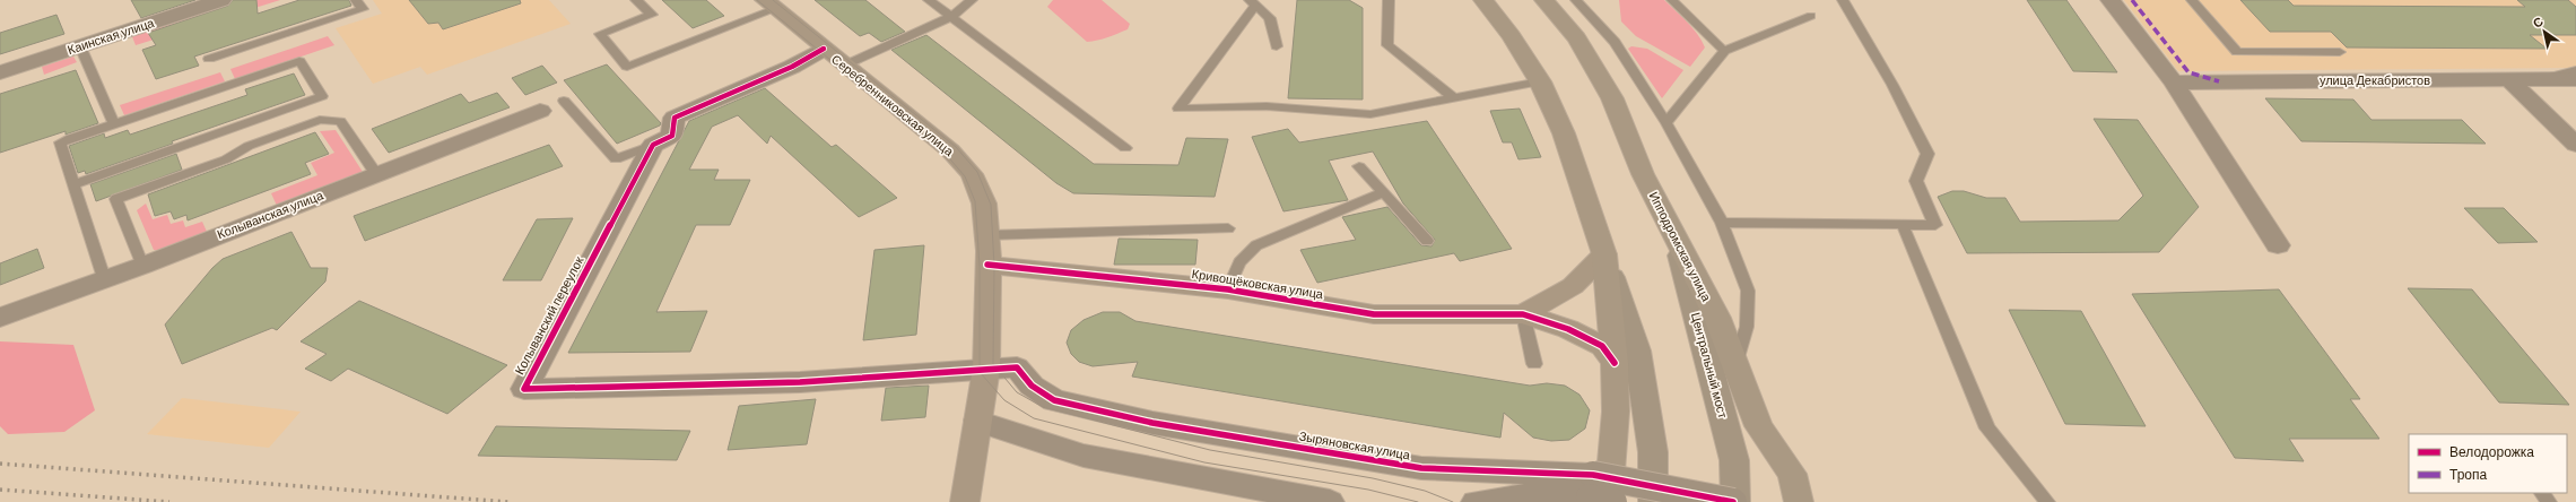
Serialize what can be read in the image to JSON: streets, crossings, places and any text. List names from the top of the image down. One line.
{"streets":{"highway":["Ипподромская улица"],"main road":["Центральный мост"],"street":["Каинская улица","улица Декабристов","Серебренниковская улица","Колыванская улица","Кривощёковская улица","Колыванский переулок","Зыряновская улица"]},"crossings":[["Серебренниковская улица","Кривощёковская улица"],["Серебренниковская улица","Колыванский переулок"],["Серебренниковская улица","Зыряновская улица"],["Ипподромская улица","Центральный мост"],["Колыванский переулок","Зыряновская улица"],["Центральный мост","Зыряновская улица"]],"legend":["Велодорожка","Тропа"],"north":"top left"}
